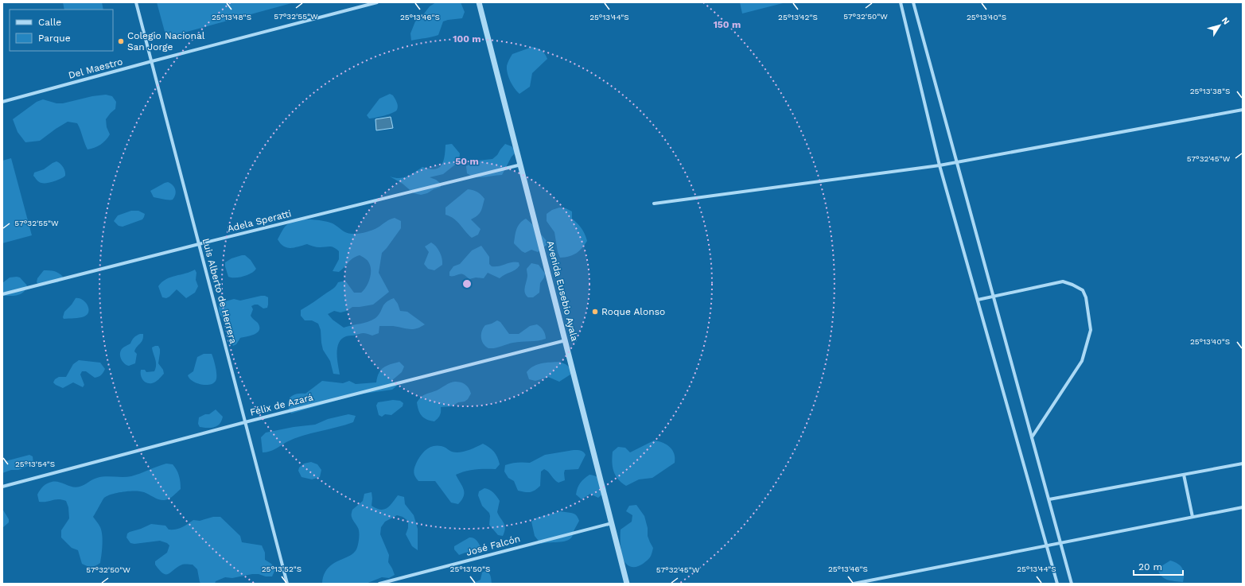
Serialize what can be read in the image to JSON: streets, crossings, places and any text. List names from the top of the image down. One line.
{"streets":{"street":["Del Maestro","Adela Speratti","Luis Alberto de Herrera","Avenida Eusebio Ayala","Félix de Azará","José Falcón"]},"crossings":[["Del Maestro","Luis Alberto de Herrera"],["Adela Speratti","Luis Alberto de Herrera"],["Adela Speratti","Avenida Eusebio Ayala"],["Luis Alberto de Herrera","Félix de Azará"],["Avenida Eusebio Ayala","Félix de Azará"],["Avenida Eusebio Ayala","José Falcón"]],"places":["Colegio Nacional San Jorge","Roque Alonso"],"legend":["Calle","Parque"],"scale_bar":"20 m","north":"top right","coordinates":["57°32'55\"W","57°32'50\"W","25°13'48\"S","25°13'46\"S","25°13'44\"S","25°13'42\"S","25°13'40\"S","25°13'38\"S","57°32'45\"W","25°13'54\"S","25°13'52\"S","25°13'50\"S"],"rings":["150 m","100 m","50 m"]}
